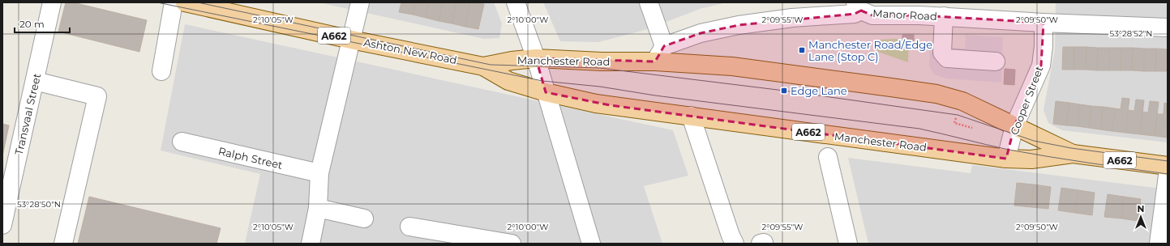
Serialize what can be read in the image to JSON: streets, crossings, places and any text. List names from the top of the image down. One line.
{"streets":{"main road":["A662","Ashton New Road","Manchester Road"],"street":["Manor Road","Cooper Street","Transvaal Street","Ralph Street"]},"crossings":[["Manor Road","Cooper Street"],["Ashton New Road","Manchester Road"],["Manchester Road","Cooper Street"]],"places":{"transit":["Manchester Road/Edge Lane (Stop C)","Edge Lane"]},"scale_bar":"20 m","north":"top","coordinates":["2°10'05\"W","2°10'00\"W","2°09'55\"W","2°09'50\"W","53°28'52\"N","53°28'50\"N"]}
